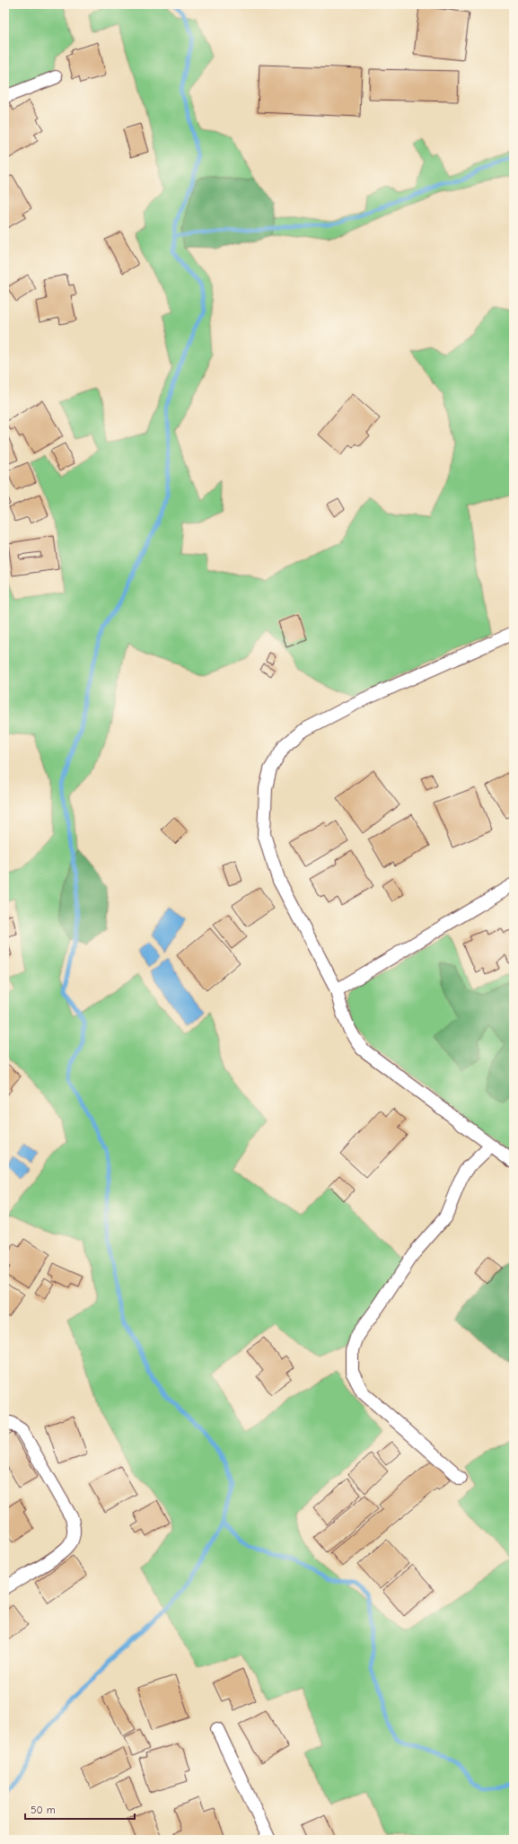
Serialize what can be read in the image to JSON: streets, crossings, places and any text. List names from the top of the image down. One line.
{"scale_bar":"50 m"}
